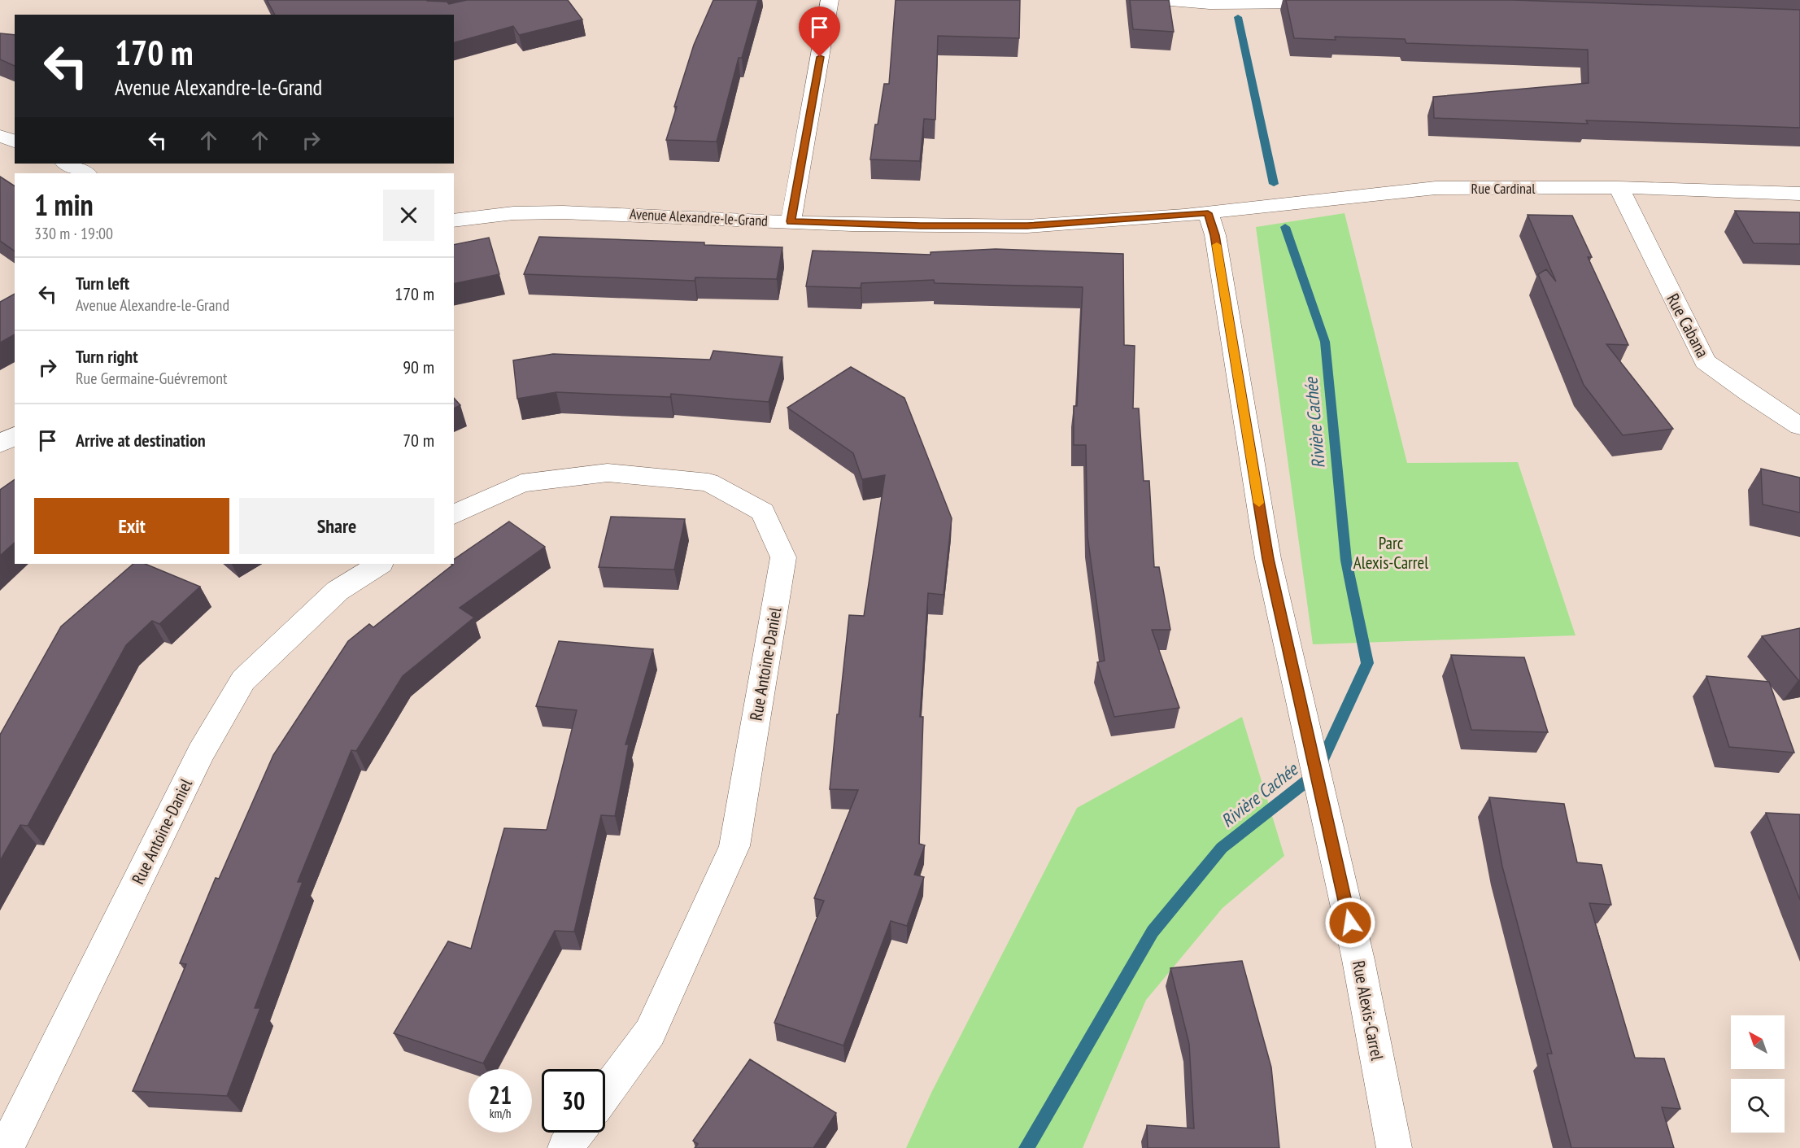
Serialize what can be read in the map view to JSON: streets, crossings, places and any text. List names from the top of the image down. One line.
{"streets":{"street":["Rue Cardinal","Avenue Alexandre-le-Grand","Rue Cabana","Rue Antoine-Daniel","Rue Alexis-Carrel"]},"crossings":[["Rue Cardinal","Avenue Alexandre-le-Grand"],["Rue Cardinal","Rue Cabana"],["Rue Cardinal","Rue Alexis-Carrel"],["Avenue Alexandre-le-Grand","Rue Alexis-Carrel"]],"water":["Rivière Cachée"],"parks":["Parc Alexis-Carrel"],"north":"top left","page":{"turn":["170 m","Avenue Alexandre-le-Grand"],"heading":["1 min","330 m · 19:00"],"list":[{"name":"Turn left","note":"Avenue Alexandre-le-Grand","value":"170 m"},{"name":"Turn right","note":"Rue Germaine-Guévremont","value":"90 m"},{"name":"Arrive at destination","value":"70 m"}],"buttons":["Exit","Share"],"speed":"21 km/h","limit":"30"}}
